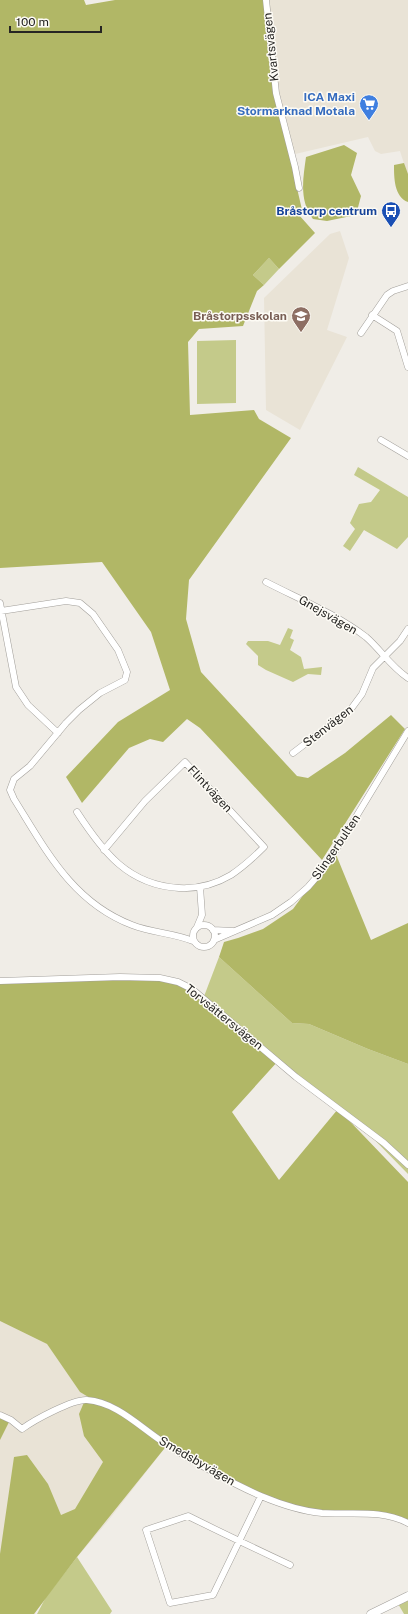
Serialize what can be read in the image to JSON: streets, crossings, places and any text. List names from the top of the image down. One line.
{"streets":{"street":["Kvartsvägen","Gnejsvägen","Stenvägen","Flintvägen","Slingerbulten","Torvsättersvägen","Smedsbyvägen"]},"crossings":[["Gnejsvägen","Stenvägen"]],"places":{"supermarket":["ICA Maxi Stormarknad Motala"],"bus stop":["Bråstorp centrum"],"school or university":["Bråstorpsskolan"]},"scale_bar":"100 m"}
